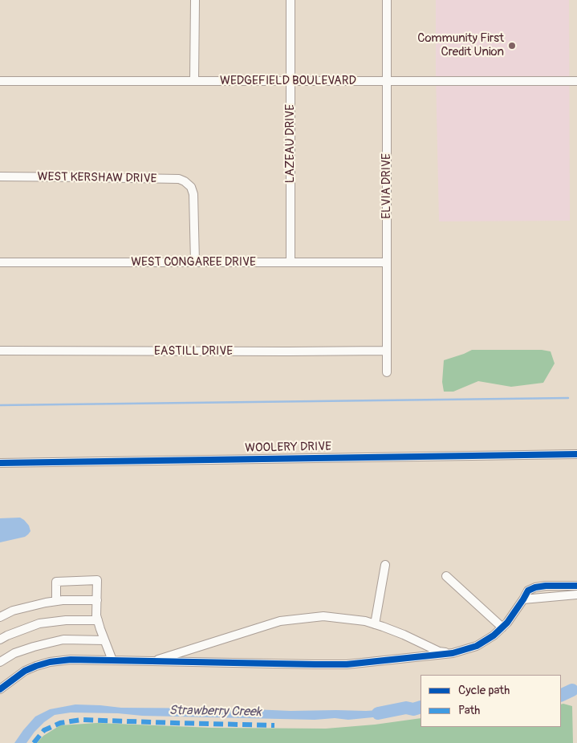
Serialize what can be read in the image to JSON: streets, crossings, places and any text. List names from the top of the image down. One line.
{"streets":{"street":["WEDGEFIELD BOULEVARD","LAZEAU DRIVE","WEST KERSHAW DRIVE","ELVIA DRIVE","WEST CONGAREE DRIVE","EASTILL DRIVE","WOOLERY DRIVE"]},"crossings":[["WEDGEFIELD BOULEVARD","LAZEAU DRIVE"],["WEDGEFIELD BOULEVARD","ELVIA DRIVE"],["LAZEAU DRIVE","WEST CONGAREE DRIVE"],["WEST KERSHAW DRIVE","WEST CONGAREE DRIVE"],["ELVIA DRIVE","WEST CONGAREE DRIVE"],["ELVIA DRIVE","EASTILL DRIVE"]],"water":["Strawberry Creek"],"places":["Community First Credit Union"],"legend":["Cycle path","Path"]}
